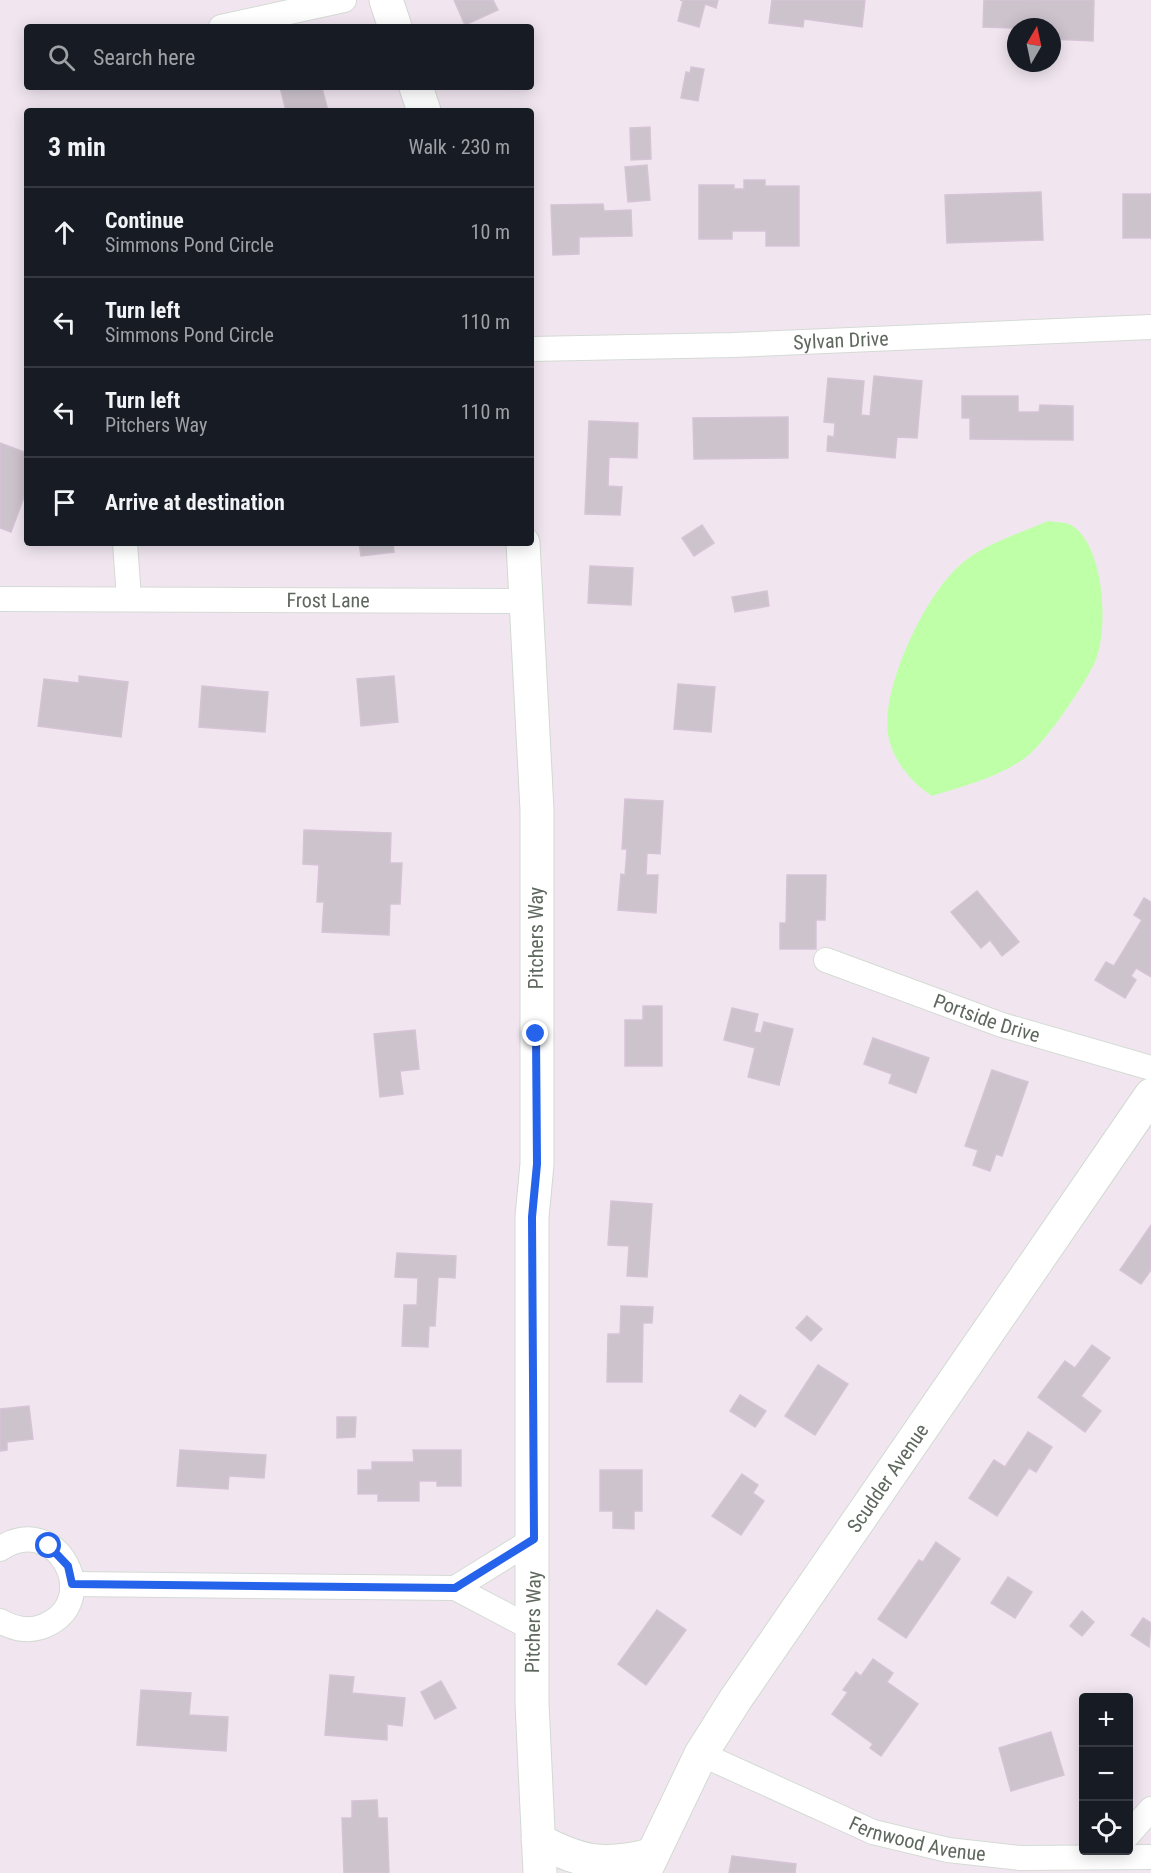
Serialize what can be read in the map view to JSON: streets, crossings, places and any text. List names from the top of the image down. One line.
{"streets":{"main road":["Pitchers Way","Scudder Avenue"],"street":["Sylvan Drive","Frost Lane","Portside Drive","Fernwood Avenue"]},"crossings":[["Frost Lane","Pitchers Way"],["Scudder Avenue","Fernwood Avenue"]],"north":"top","page":{"search":"Search here","heading":["3 min","Walk · 230 m"],"list":[["Continue","Simmons Pond Circle","10 m"],["Turn left","Simmons Pond Circle","110 m"],["Turn left","Pitchers Way","110 m"],"Arrive at destination"],"map_buttons":["+","−"]}}
